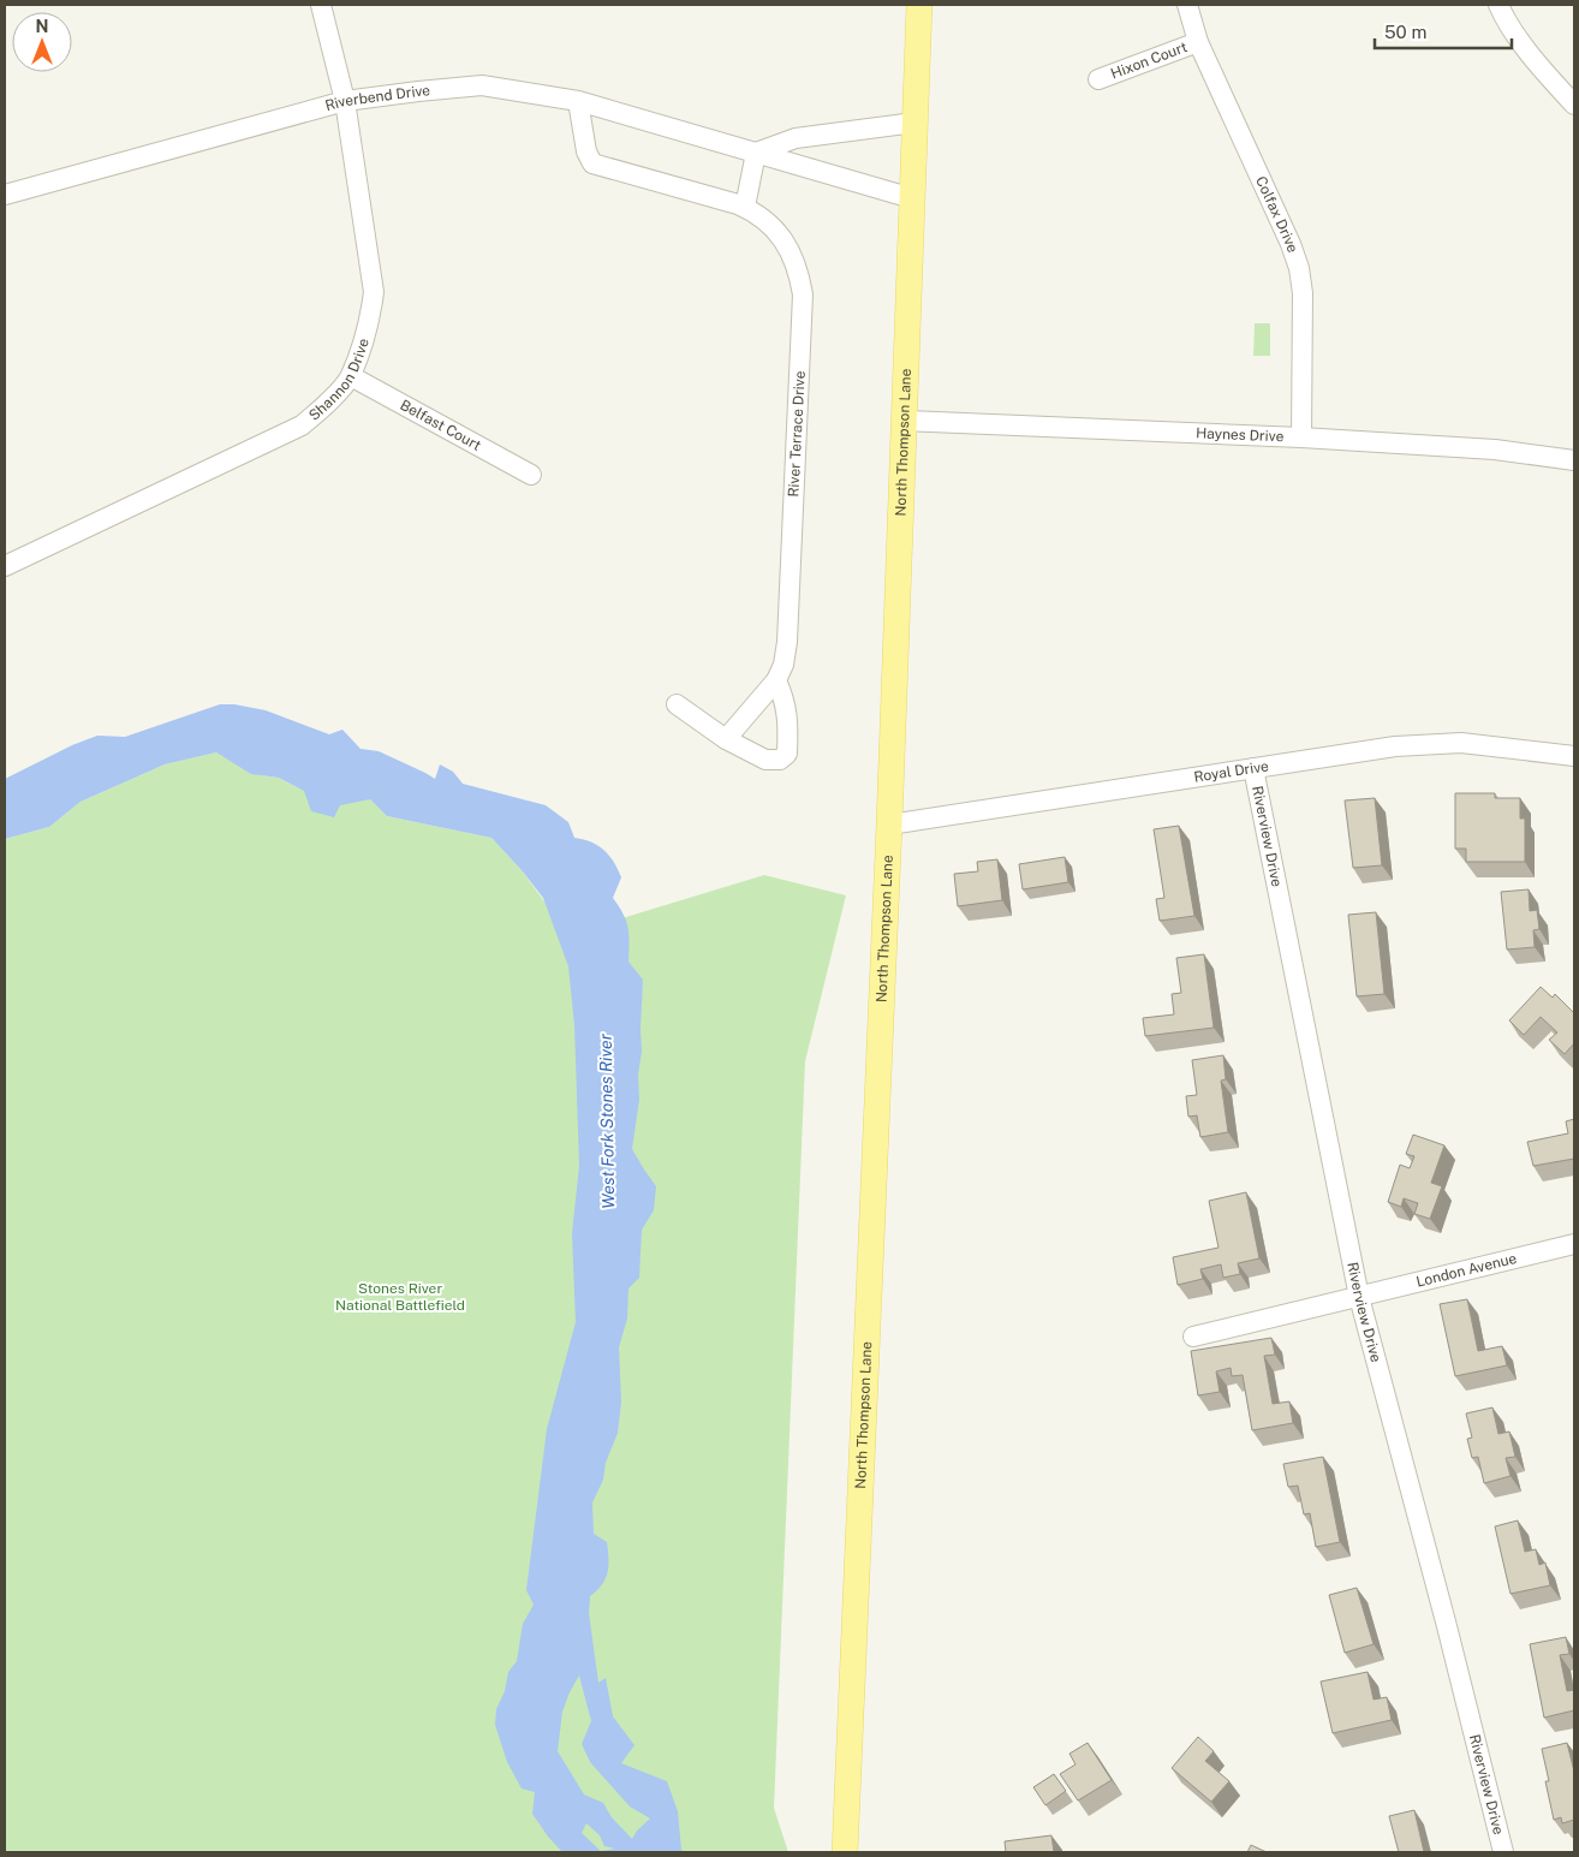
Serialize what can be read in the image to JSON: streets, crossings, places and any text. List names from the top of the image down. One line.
{"streets":{"main road":["North Thompson Lane"],"street":["Hixon Court","Riverbend Drive","Colfax Drive","Shannon Drive","Belfast Court","River Terrace Drive","Haynes Drive","Royal Drive","Riverview Drive","London Avenue"]},"crossings":[["Hixon Court","Colfax Drive"],["Riverbend Drive","Shannon Drive"],["Riverbend Drive","River Terrace Drive"],["Riverbend Drive","North Thompson Lane"],["Colfax Drive","Haynes Drive"],["Shannon Drive","Belfast Court"],["Haynes Drive","North Thompson Lane"],["North Thompson Lane","Royal Drive"],["Royal Drive","Riverview Drive"],["Riverview Drive","London Avenue"]],"water":["West Fork Stones River"],"parks":["Stones River National Battlefield"],"scale_bar":"50 m","north":"top"}
